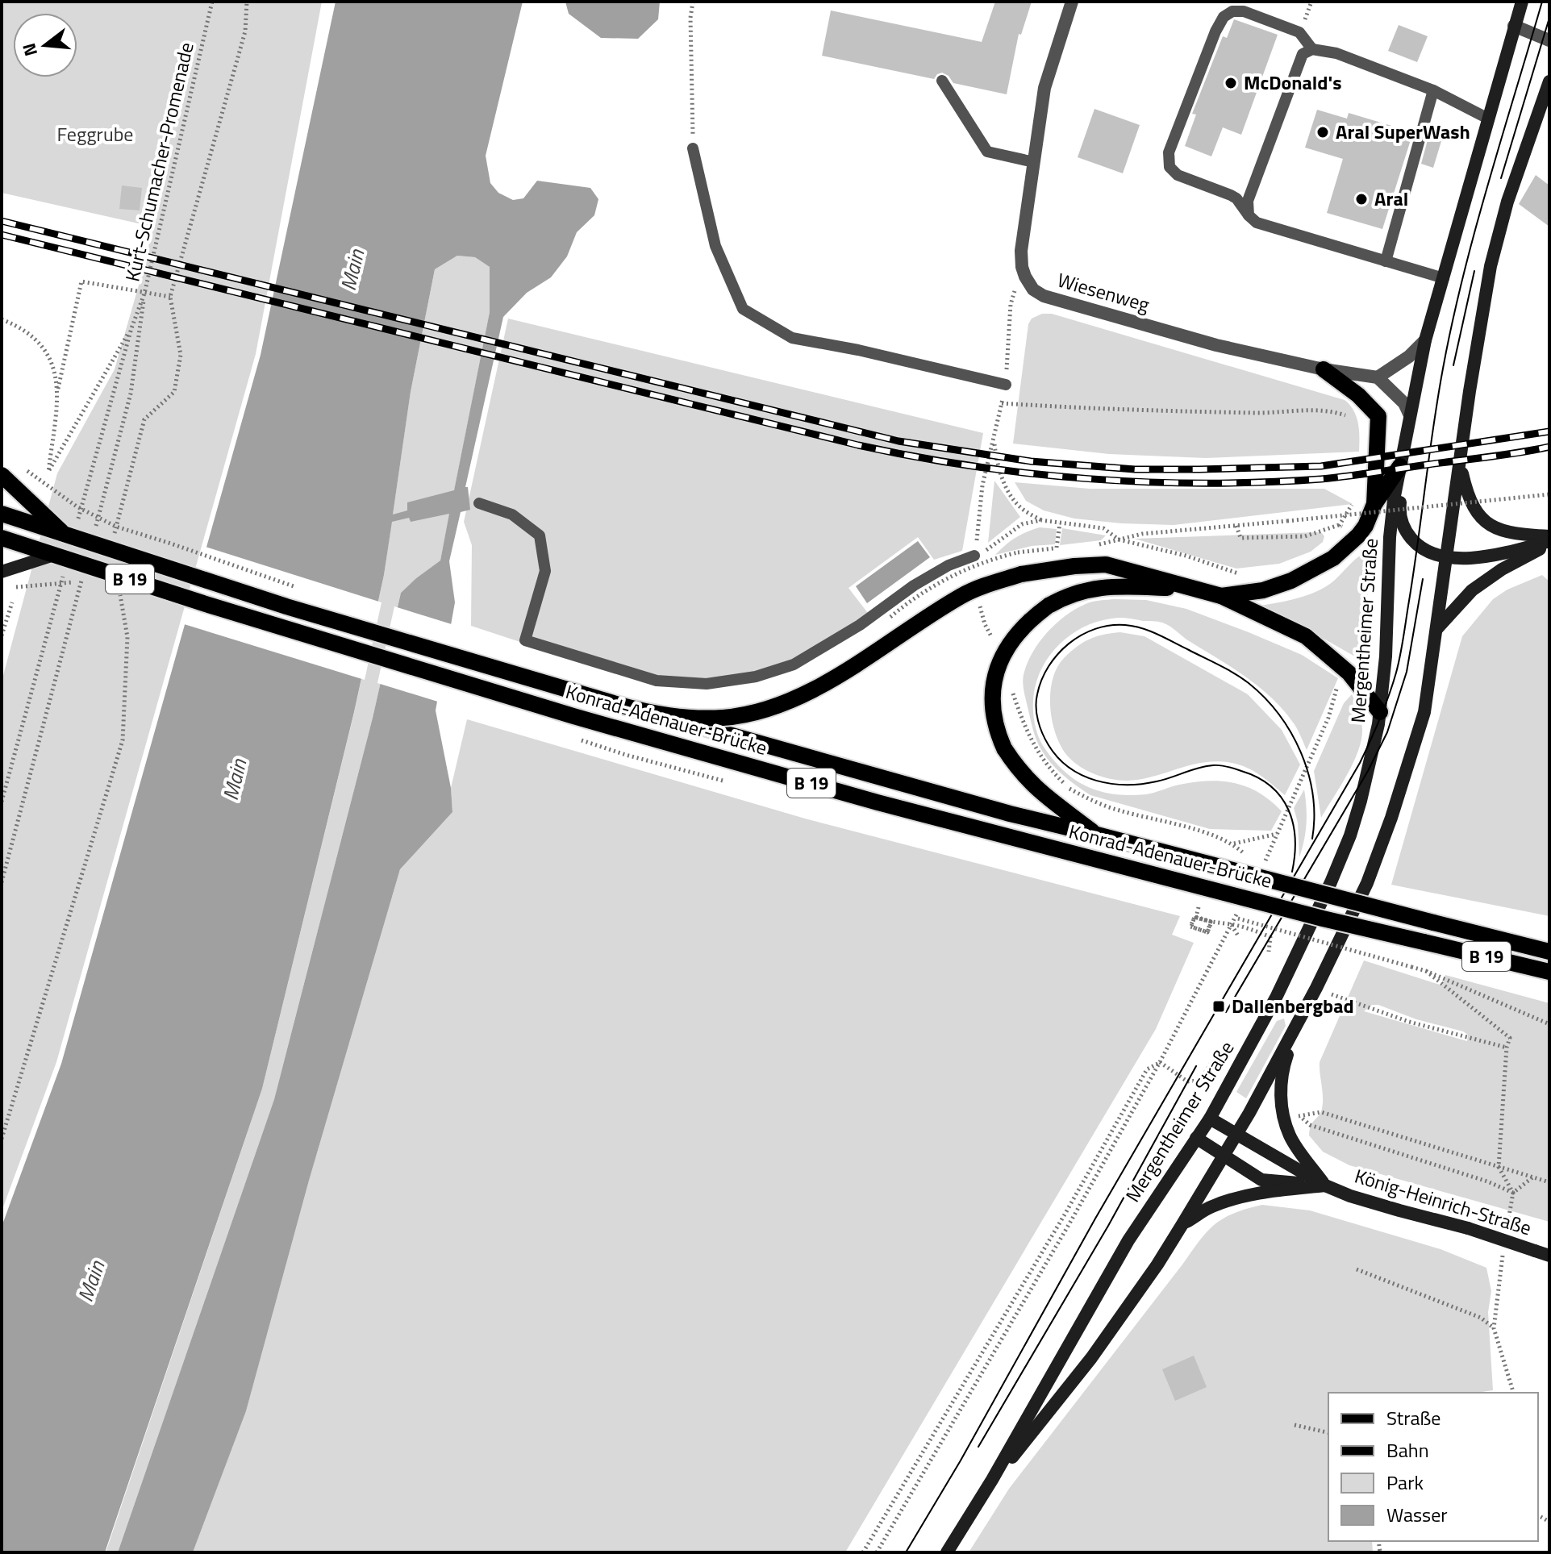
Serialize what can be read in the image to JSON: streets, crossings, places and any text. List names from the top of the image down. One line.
{"streets":{"main road":["B 19","Mergentheimer Straße","Konrad-Adenauer-Brücke","König-Heinrich-Straße"],"street":["Wiesenweg"],"path":["Kurt-Schumacher-Promenade"]},"crossings":[["B 19","Konrad-Adenauer-Brücke"],["Mergentheimer Straße","König-Heinrich-Straße"]],"water":["Main"],"parks":["Feggrube"],"places":{"other":["McDonald's","Aral SuperWash","Aral"],"transit":["Dallenbergbad"]},"legend":["Straße","Bahn","Park","Wasser"],"north":"left"}
